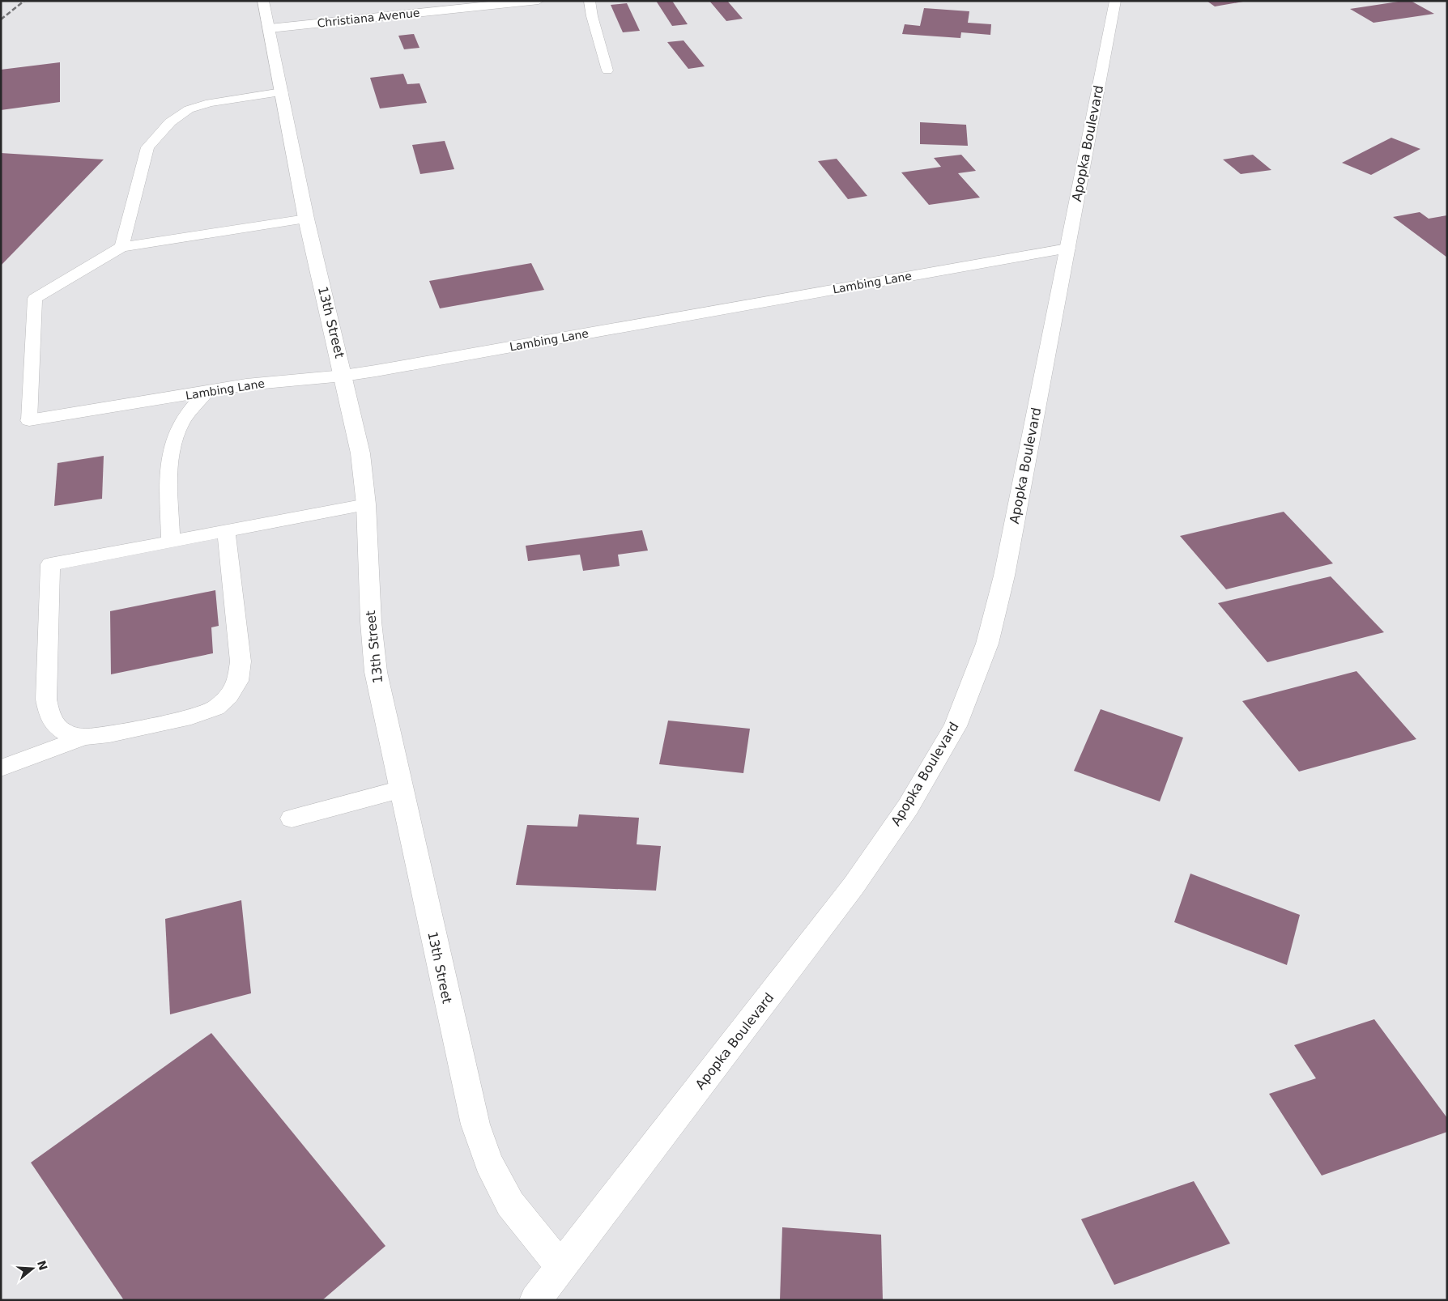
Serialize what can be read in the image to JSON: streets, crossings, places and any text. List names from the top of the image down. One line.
{"streets":{"street":["Christiana Avenue","Apopka Boulevard","Lambing Lane","13th Street"]},"crossings":[["Christiana Avenue","13th Street"],["Apopka Boulevard","Lambing Lane"],["Apopka Boulevard","13th Street"],["Lambing Lane","13th Street"]],"north":"right"}
